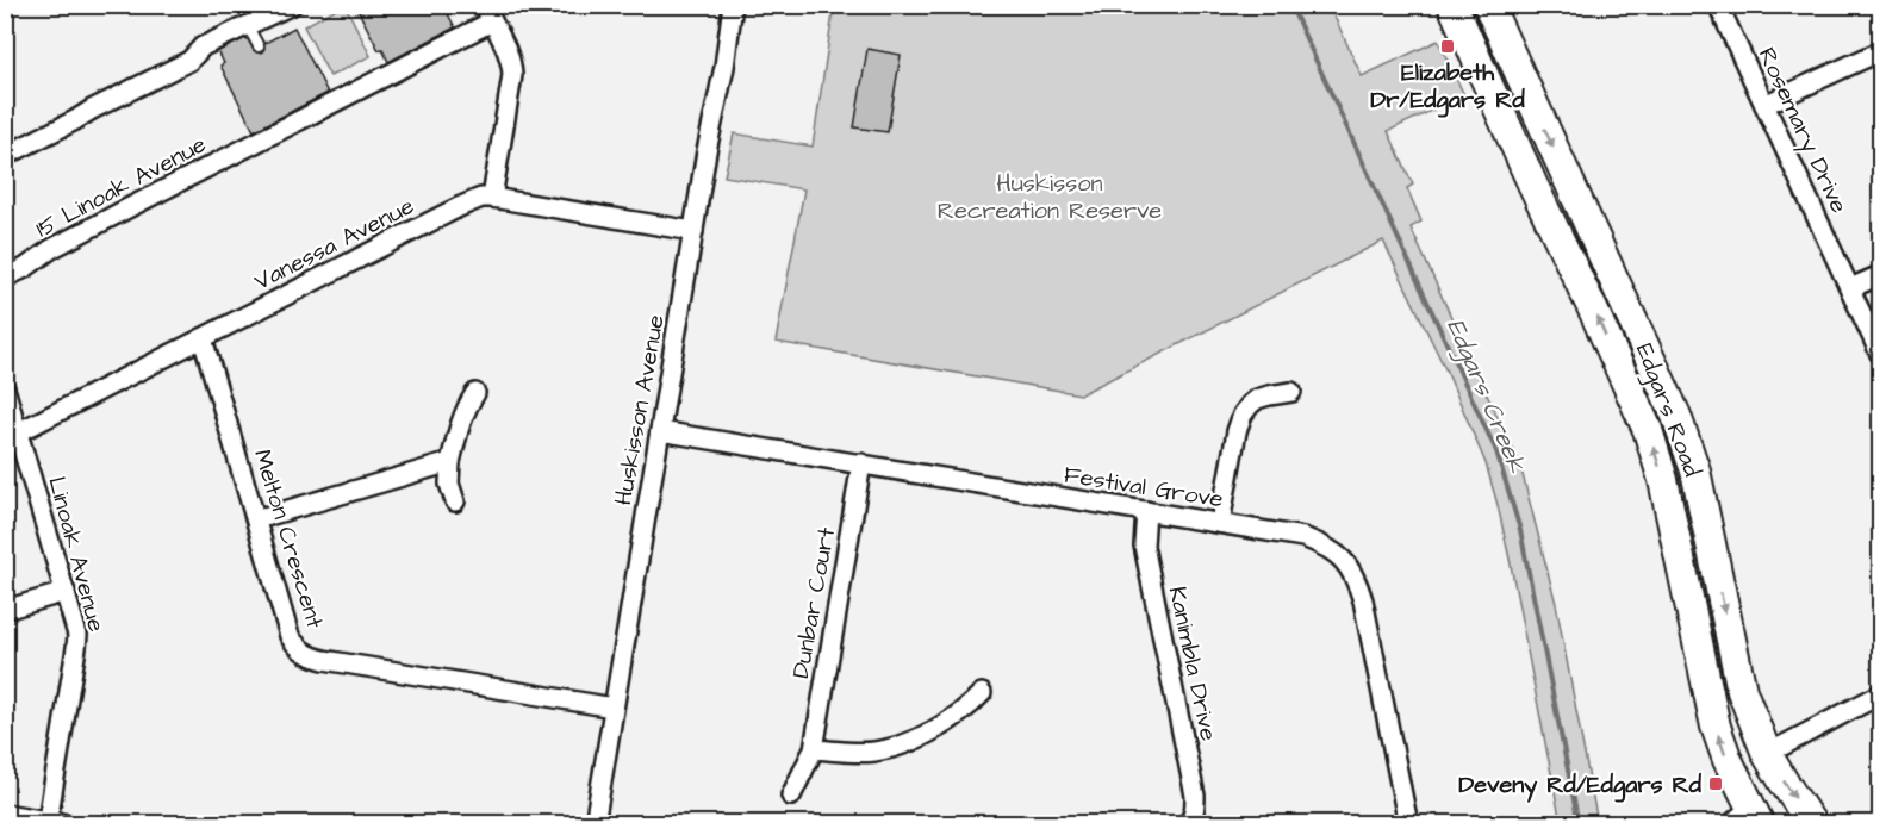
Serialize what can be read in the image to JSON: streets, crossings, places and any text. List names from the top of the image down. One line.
{"streets":{"main road":["Edgars Road"],"street":["Rosemary Drive","15 Linoak Avenue","Vanessa Avenue","Huskisson Avenue","Festival Grove","Melton Crescent","Linoak Avenue","Dunbar Court","Kanimbla Drive"]},"crossings":[["Vanessa Avenue","Huskisson Avenue"],["Vanessa Avenue","Melton Crescent"],["Vanessa Avenue","Linoak Avenue"],["Huskisson Avenue","Festival Grove"],["Huskisson Avenue","Melton Crescent"],["Festival Grove","Dunbar Court"],["Festival Grove","Kanimbla Drive"]],"water":["Edgars Creek"],"parks":["Huskisson Recreation Reserve"],"places":{"transit":["Elizabeth Dr/Edgars Rd","Deveny Rd/Edgars Rd"]}}
